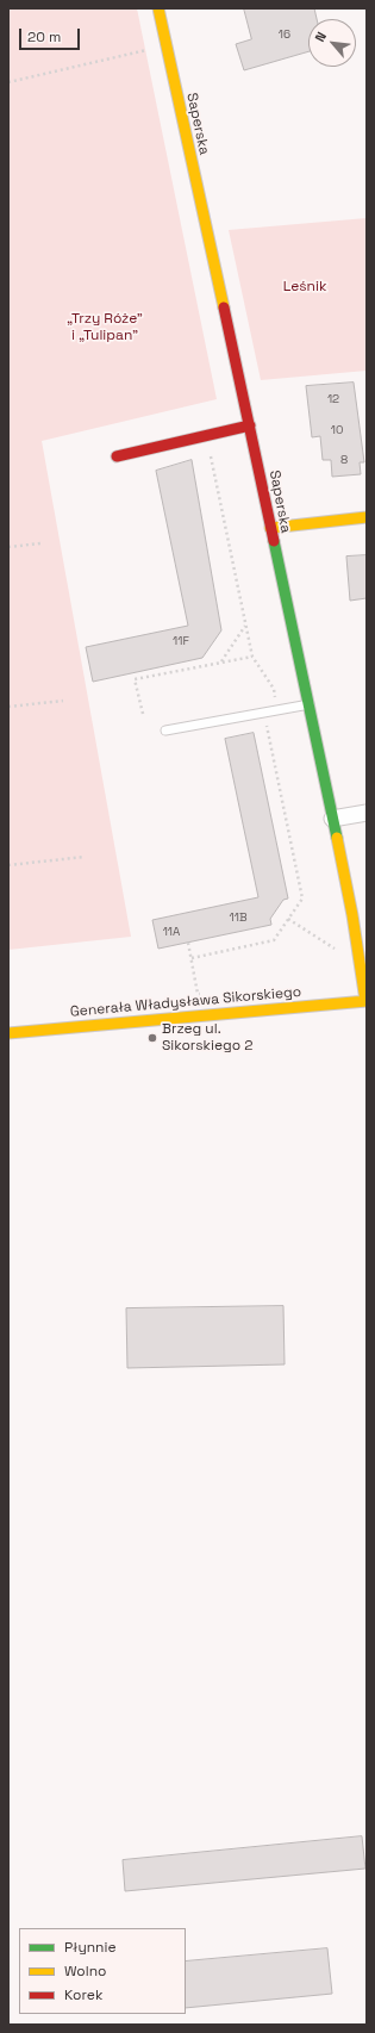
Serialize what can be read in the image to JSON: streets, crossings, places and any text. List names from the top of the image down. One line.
{"streets":{"street":["Saperska","Generała Władysława Sikorskiego"]},"crossings":[["Saperska","Generała Władysława Sikorskiego"]],"parks":["Leśnik","„Trzy Róże” i „Tulipan”"],"places":["Brzeg ul. Sikorskiego 2"],"house_numbers":["16","12","10","8","11F","11B","11A"],"legend":["Płynnie","Wolno","Korek"],"scale_bar":"20 m","north":"top left"}
